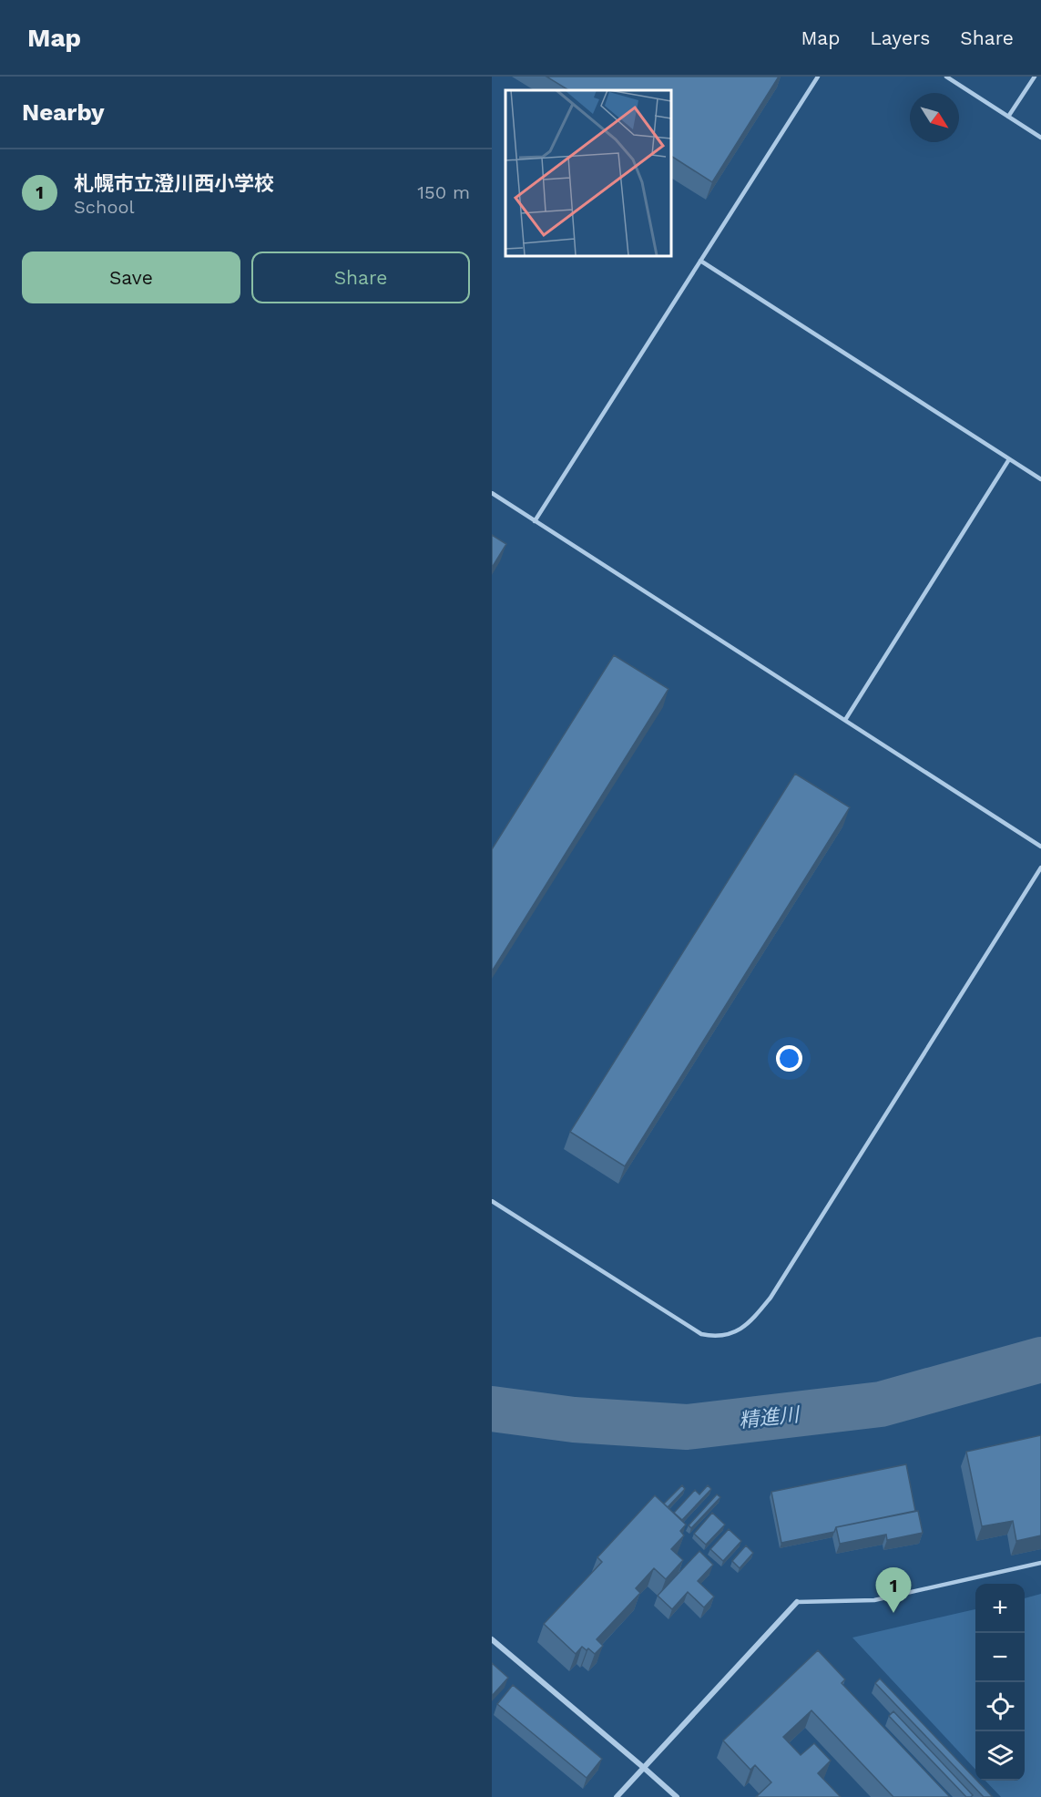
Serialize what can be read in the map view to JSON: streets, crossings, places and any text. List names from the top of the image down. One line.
{"water":["精進川"],"north":"bottom right","page":{"header":"Map","nav":["Map","Layers","Share"],"heading":"Nearby","list":[{"mark":"1","name":"札幌市立澄川西小学校","note":"School","value":"150 m"}],"buttons":["Save","Share"],"pins":"1","map_buttons":["+","−"]}}
